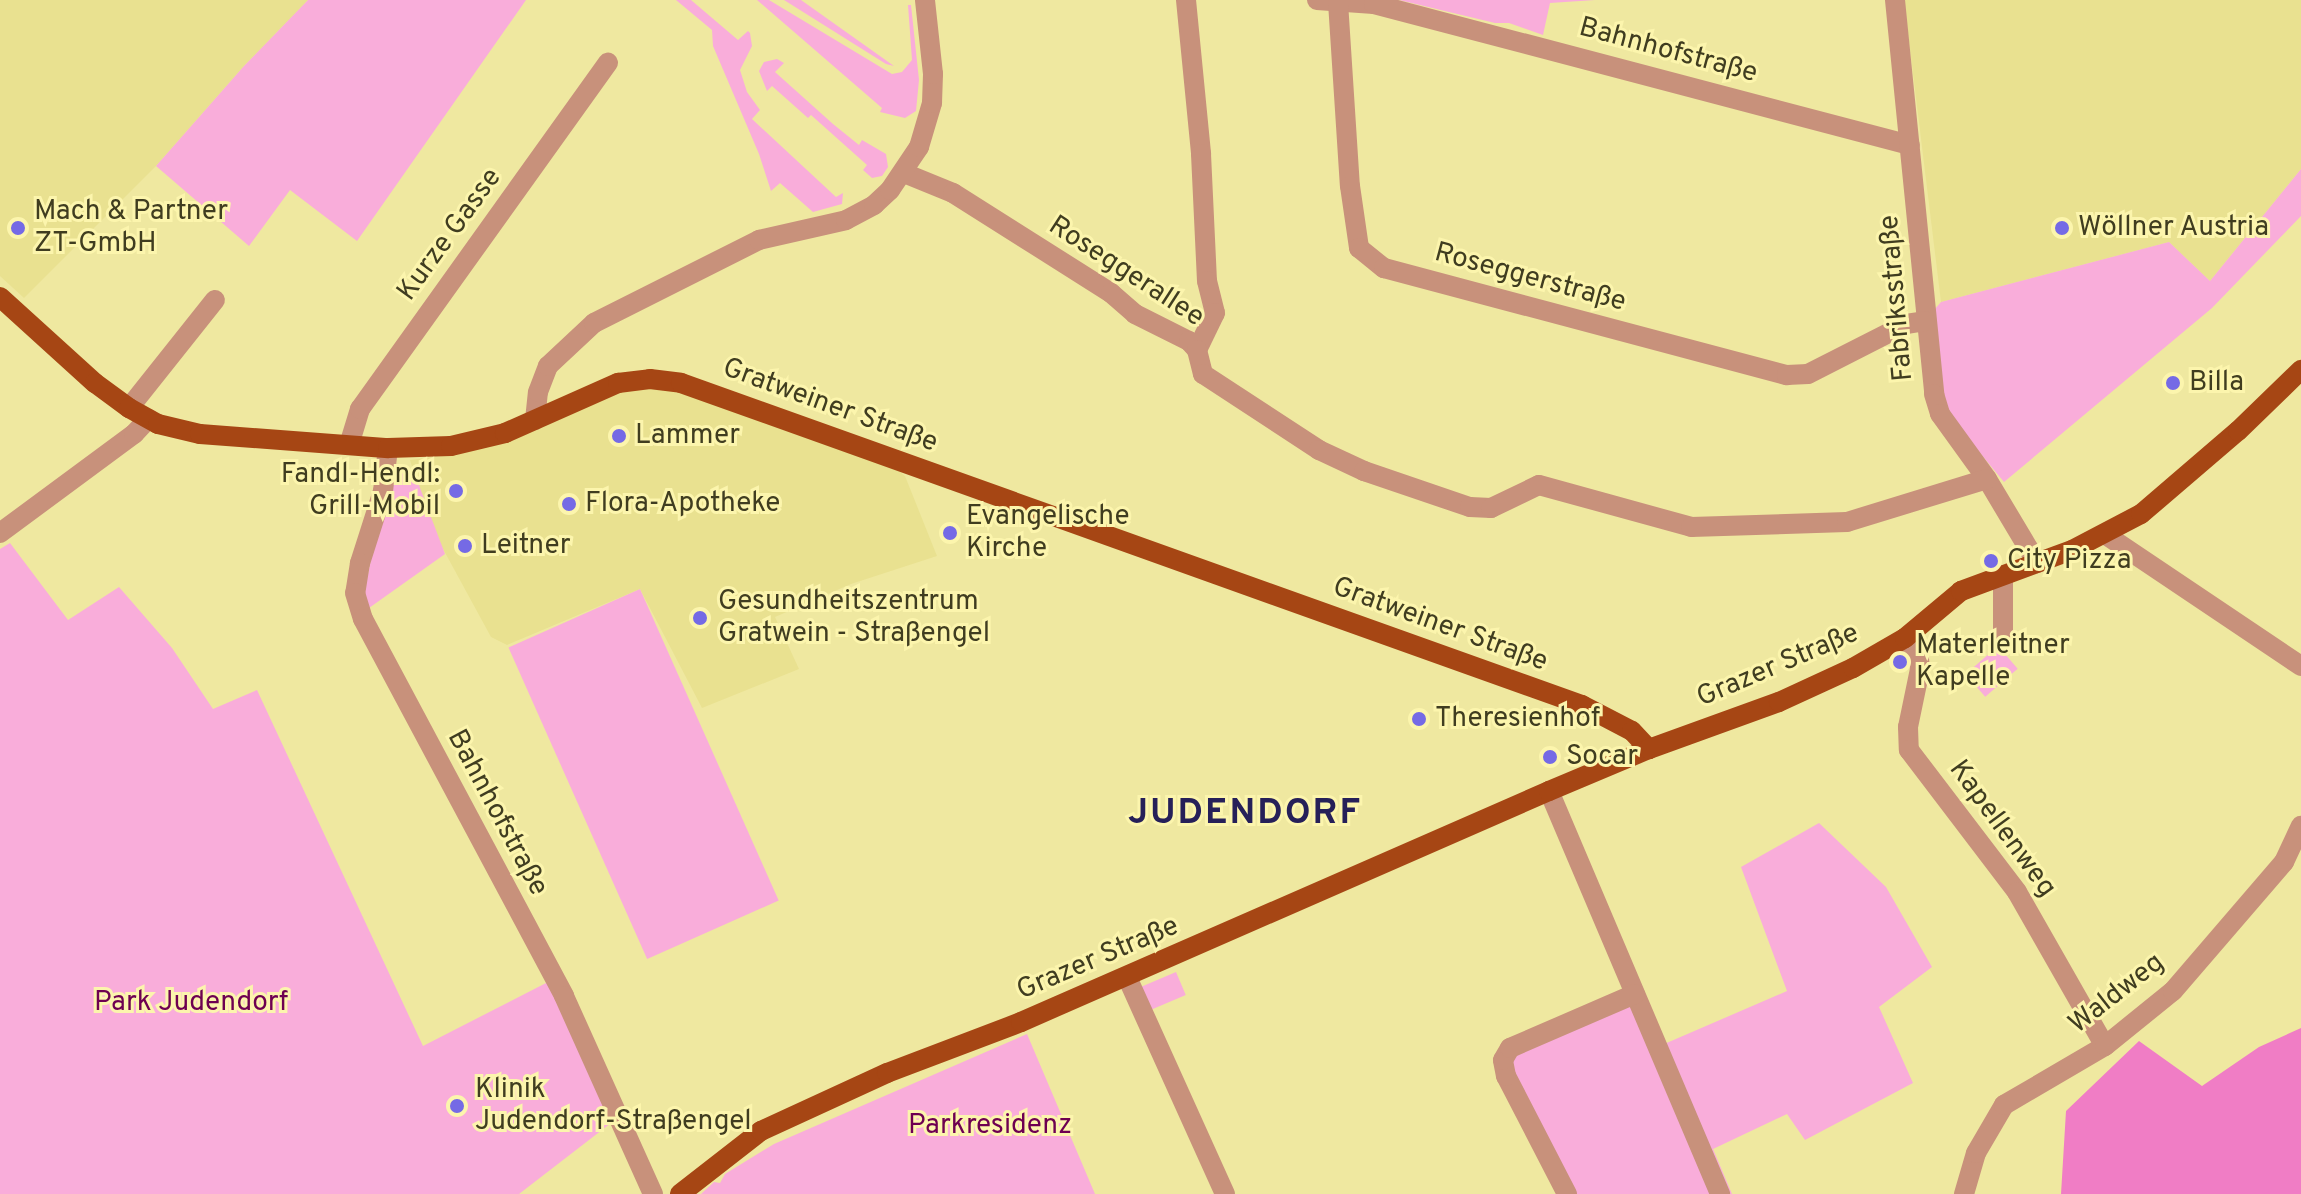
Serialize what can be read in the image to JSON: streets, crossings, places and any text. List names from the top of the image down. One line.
{"streets":{"main road":["Gratweiner Straße","Grazer Straße"],"street":["Bahnhofstraße","Kurze Gasse","Roseggerallee","Roseggerstraße","Fabriksstraße","Kapellenweg","Waldweg"]},"crossings":[["Bahnhofstraße","Roseggerstraße"],["Bahnhofstraße","Fabriksstraße"],["Bahnhofstraße","Gratweiner Straße"],["Kurze Gasse","Gratweiner Straße"],["Roseggerallee","Fabriksstraße"],["Roseggerstraße","Fabriksstraße"],["Fabriksstraße","Grazer Straße"],["Gratweiner Straße","Grazer Straße"],["Grazer Straße","Kapellenweg"],["Kapellenweg","Waldweg"]],"districts":["JUDENDORF"],"parks":["Park Judendorf","Parkresidenz"],"places":["Mach & Partner ZT-GmbH","Wöllner Austria","Billa","Lammer","Fandl-Hendl: Grill-Mobil","Flora-Apotheke","Evangelische Kirche","Leitner","City Pizza","Gesundheitszentrum Gratwein - Straßengel","Materleitner Kapelle","Theresienhof","Socar","Klinik Judendorf-Straßengel"]}
